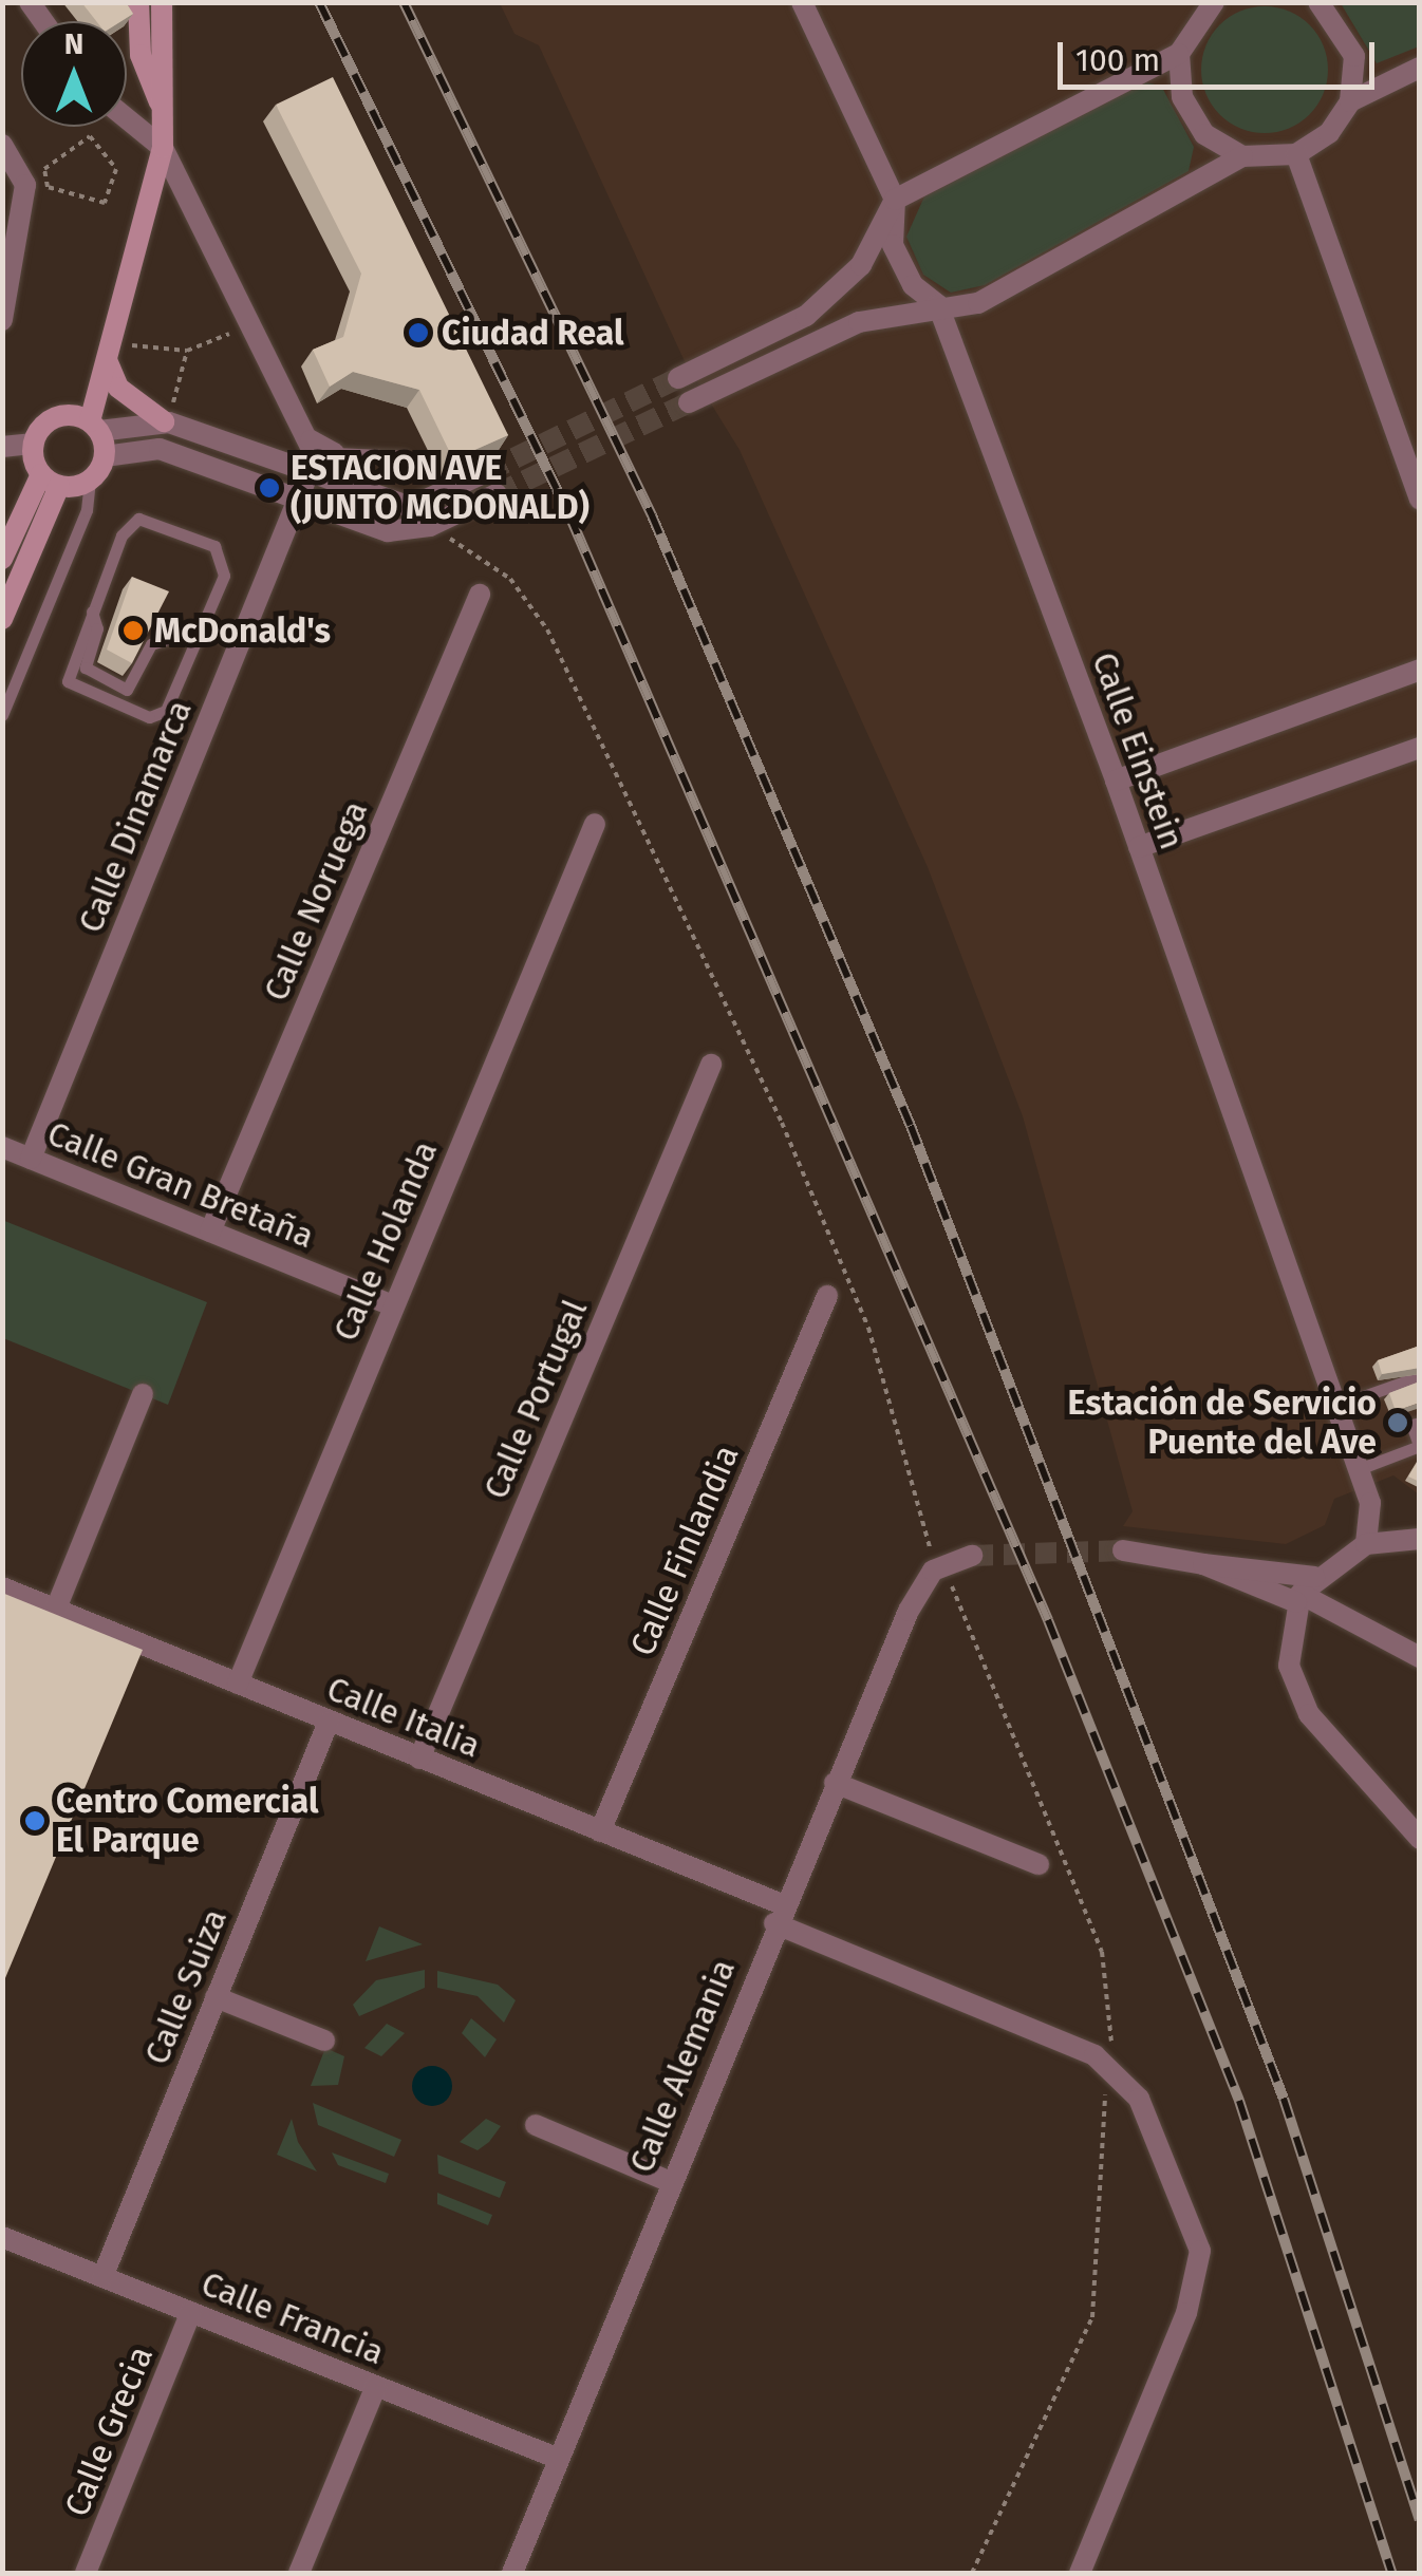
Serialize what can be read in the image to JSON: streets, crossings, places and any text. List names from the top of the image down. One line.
{"streets":{"street":["Calle Einstein","Calle Dinamarca","Calle Noruega","Calle Gran Bretaña","Calle Holanda","Calle Portugal","Calle Finlandia","Calle Italia","Calle Suiza","Calle Alemania","Calle Francia","Calle Grecia"]},"crossings":[["Calle Dinamarca","Calle Gran Bretaña"],["Calle Noruega","Calle Gran Bretaña"],["Calle Gran Bretaña","Calle Holanda"],["Calle Holanda","Calle Italia"],["Calle Portugal","Calle Italia"],["Calle Finlandia","Calle Italia"],["Calle Italia","Calle Suiza"],["Calle Italia","Calle Alemania"],["Calle Suiza","Calle Francia"],["Calle Alemania","Calle Francia"],["Calle Francia","Calle Grecia"]],"places":["Ciudad Real","ESTACION AVE (JUNTO MCDONALD)","McDonald's","Estación de Servicio Puente del Ave","Centro Comercial El Parque"],"scale_bar":"100 m","north":"top"}
